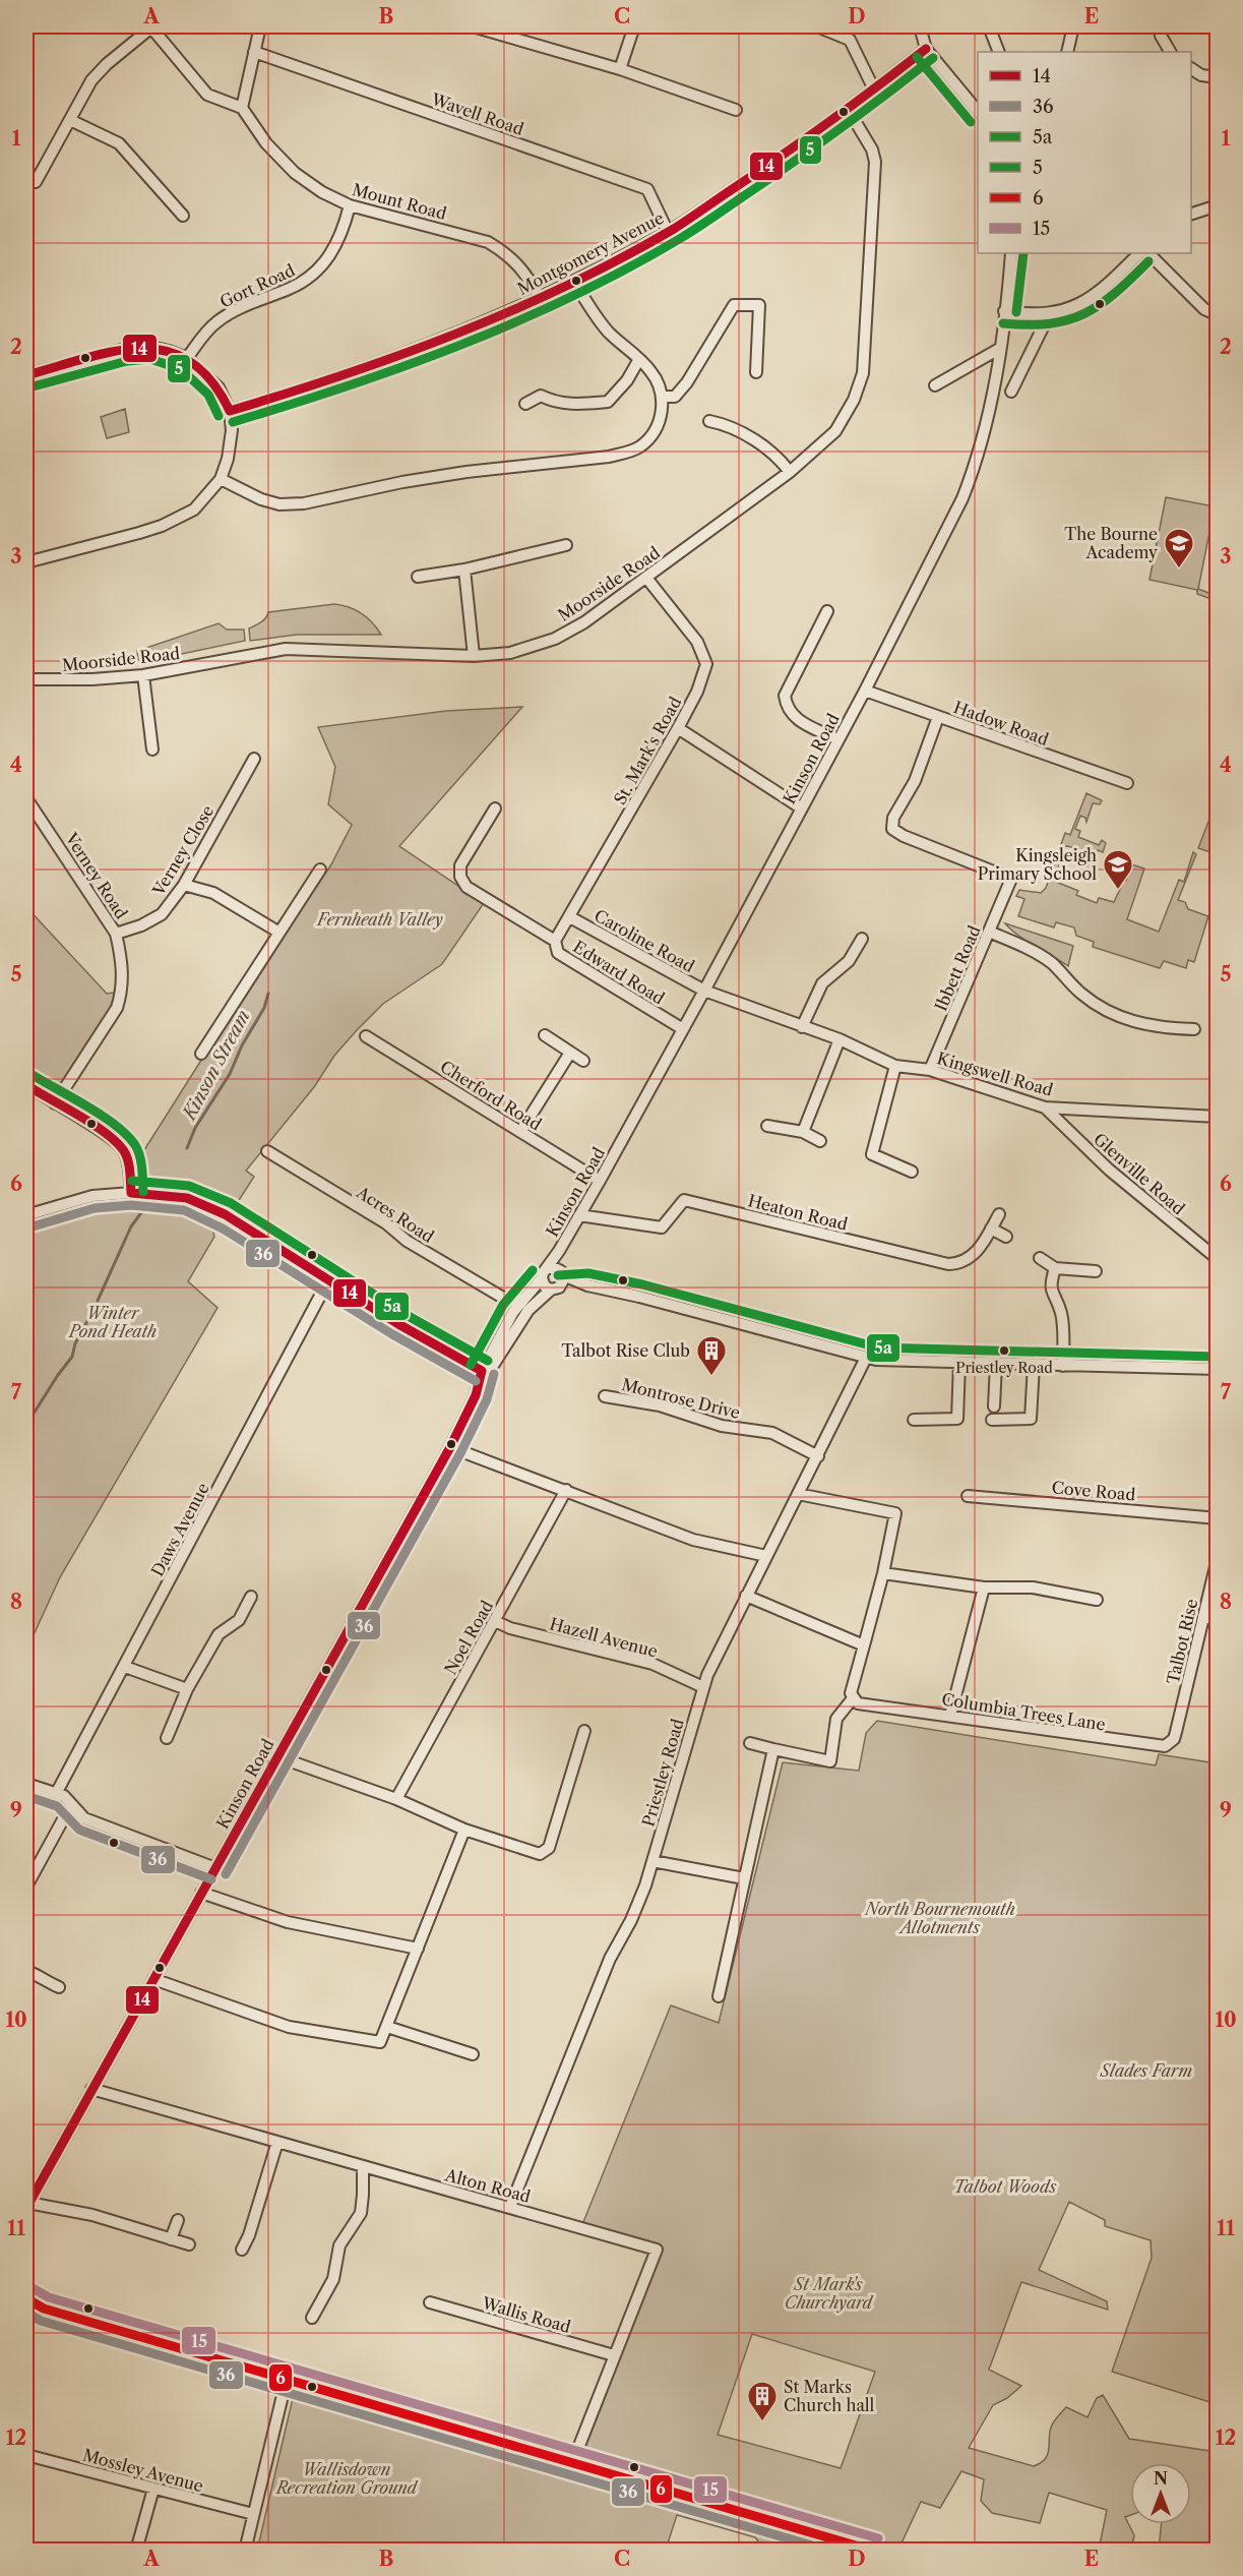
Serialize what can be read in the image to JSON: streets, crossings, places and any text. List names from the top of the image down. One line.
{"streets":{"street":["Wavell Road","Mount Road","Montgomery Avenue","Gort Road","Moorside Road","Hadow Road","St. Mark's Road","Kinson Road","Verney Close","Verney Road","Caroline Road","Ibbett Road","Edward Road","Kingswell Road","Cherford Road","Glenville Road","Heaton Road","Acres Road","Montrose Drive","Cove Road","Daws Avenue","Noel Road","Hazell Avenue","Talbot Rise","Columbia Trees Lane","Priestley Road","Alton Road","Wallis Road","Mossley Avenue"]},"crossings":[["Wavell Road","Montgomery Avenue"],["Mount Road","Montgomery Avenue"],["Mount Road","Gort Road"],["Montgomery Avenue","Moorside Road"],["Moorside Road","St. Mark's Road"],["Hadow Road","Kinson Road"],["Hadow Road","Ibbett Road"],["St. Mark's Road","Caroline Road"],["St. Mark's Road","Edward Road"],["Kinson Road","Caroline Road"],["Kinson Road","Edward Road"],["Kinson Road","Kingswell Road"],["Kinson Road","Cherford Road"],["Kinson Road","Heaton Road"],["Kinson Road","Alton Road"],["Verney Close","Verney Road"],["Caroline Road","Kingswell Road"],["Ibbett Road","Kingswell Road"],["Kingswell Road","Glenville Road"],["Montrose Drive","Priestley Road"],["Noel Road","Hazell Avenue"],["Hazell Avenue","Priestley Road"],["Talbot Rise","Columbia Trees Lane"],["Priestley Road","Alton Road"],["Alton Road","Wallis Road"]],"water":["Kinson Stream"],"parks":["Fernheath Valley","Winter Pond Heath","North Bournemouth Allotments","Slades Farm","Talbot Woods","St Mark's Churchyard","Wallisdown Recreation Ground"],"places":{"school or university":["The Bourne Academy","Kingsleigh Primary School"],"other":["Priestley Road"],"building":["Talbot Rise Club","St Marks Church hall"]},"lines":["transit line 14","transit line 5","transit line 5a","transit line 36","transit line 15","transit line 6"],"legend":["14","36","5a","5","6","15"],"north":"top","grid":{"columns":["A","B","C","D","E"],"rows":["1","2","3","4","5","6","7","8","9","10","11","12"]}}
